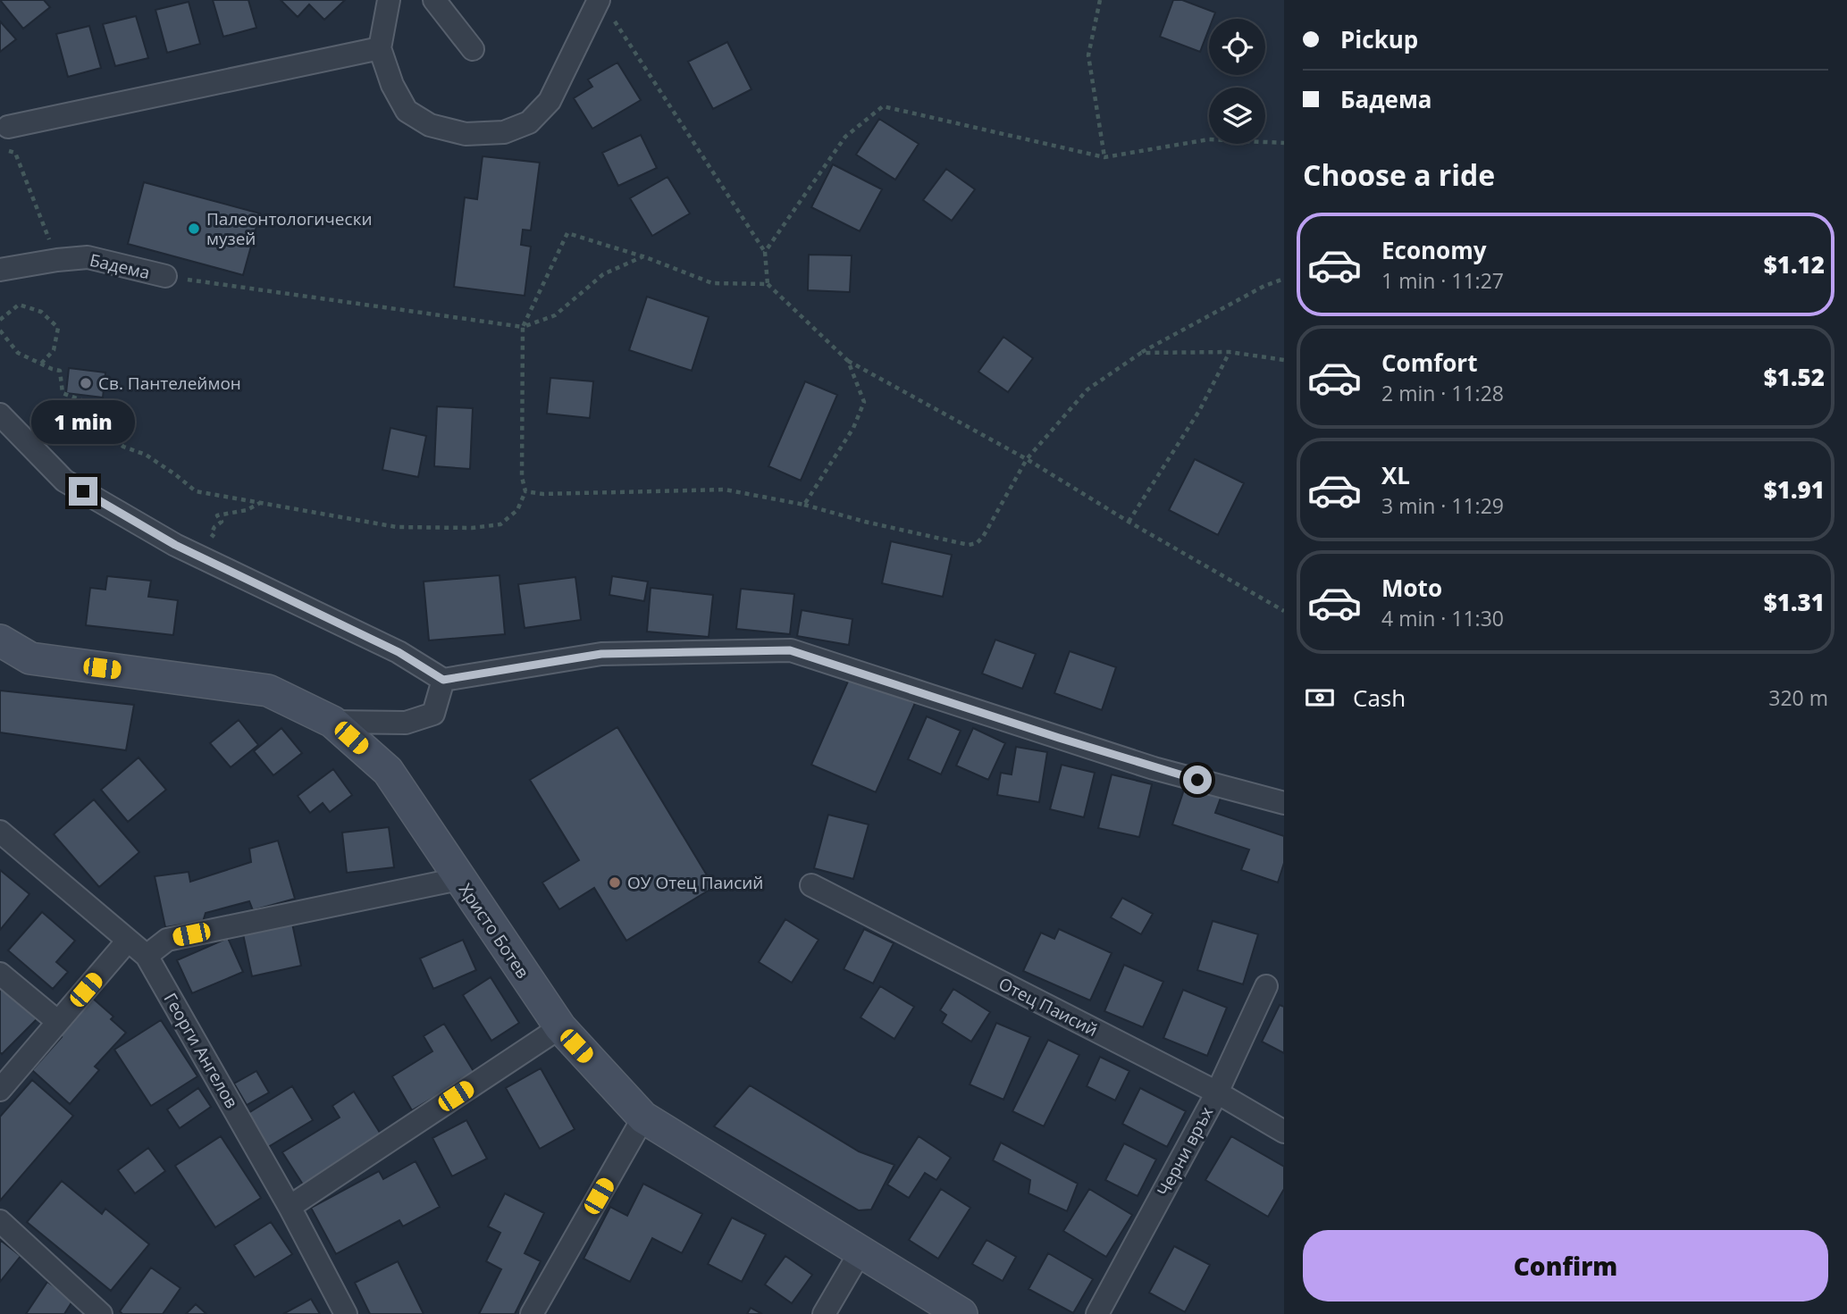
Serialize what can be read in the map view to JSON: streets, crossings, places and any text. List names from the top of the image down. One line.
{"streets":{"main road":["Христо Ботев"],"street":["Бадема","Отец Паисий","Георги Ангелов","Черни връх"]},"crossings":[["Отец Паисий","Черни връх"]],"places":["Палеонтологически музей","Св. Пантелеймон","ОУ Отец Паисий"],"page":{"banner":["Pickup","Бадема"],"heading":"Choose a ride","list":[{"name":"Economy","note":"1 min · 11:27","value":"$1.12"},{"name":"Comfort","note":"2 min · 11:28","value":"$1.52"},{"name":"XL","note":"3 min · 11:29","value":"$1.91"},{"name":"Moto","note":"4 min · 11:30","value":"$1.31"}],"bubble":"1 min","pay":["Cash","320 m"],"buttons":"Confirm"}}
